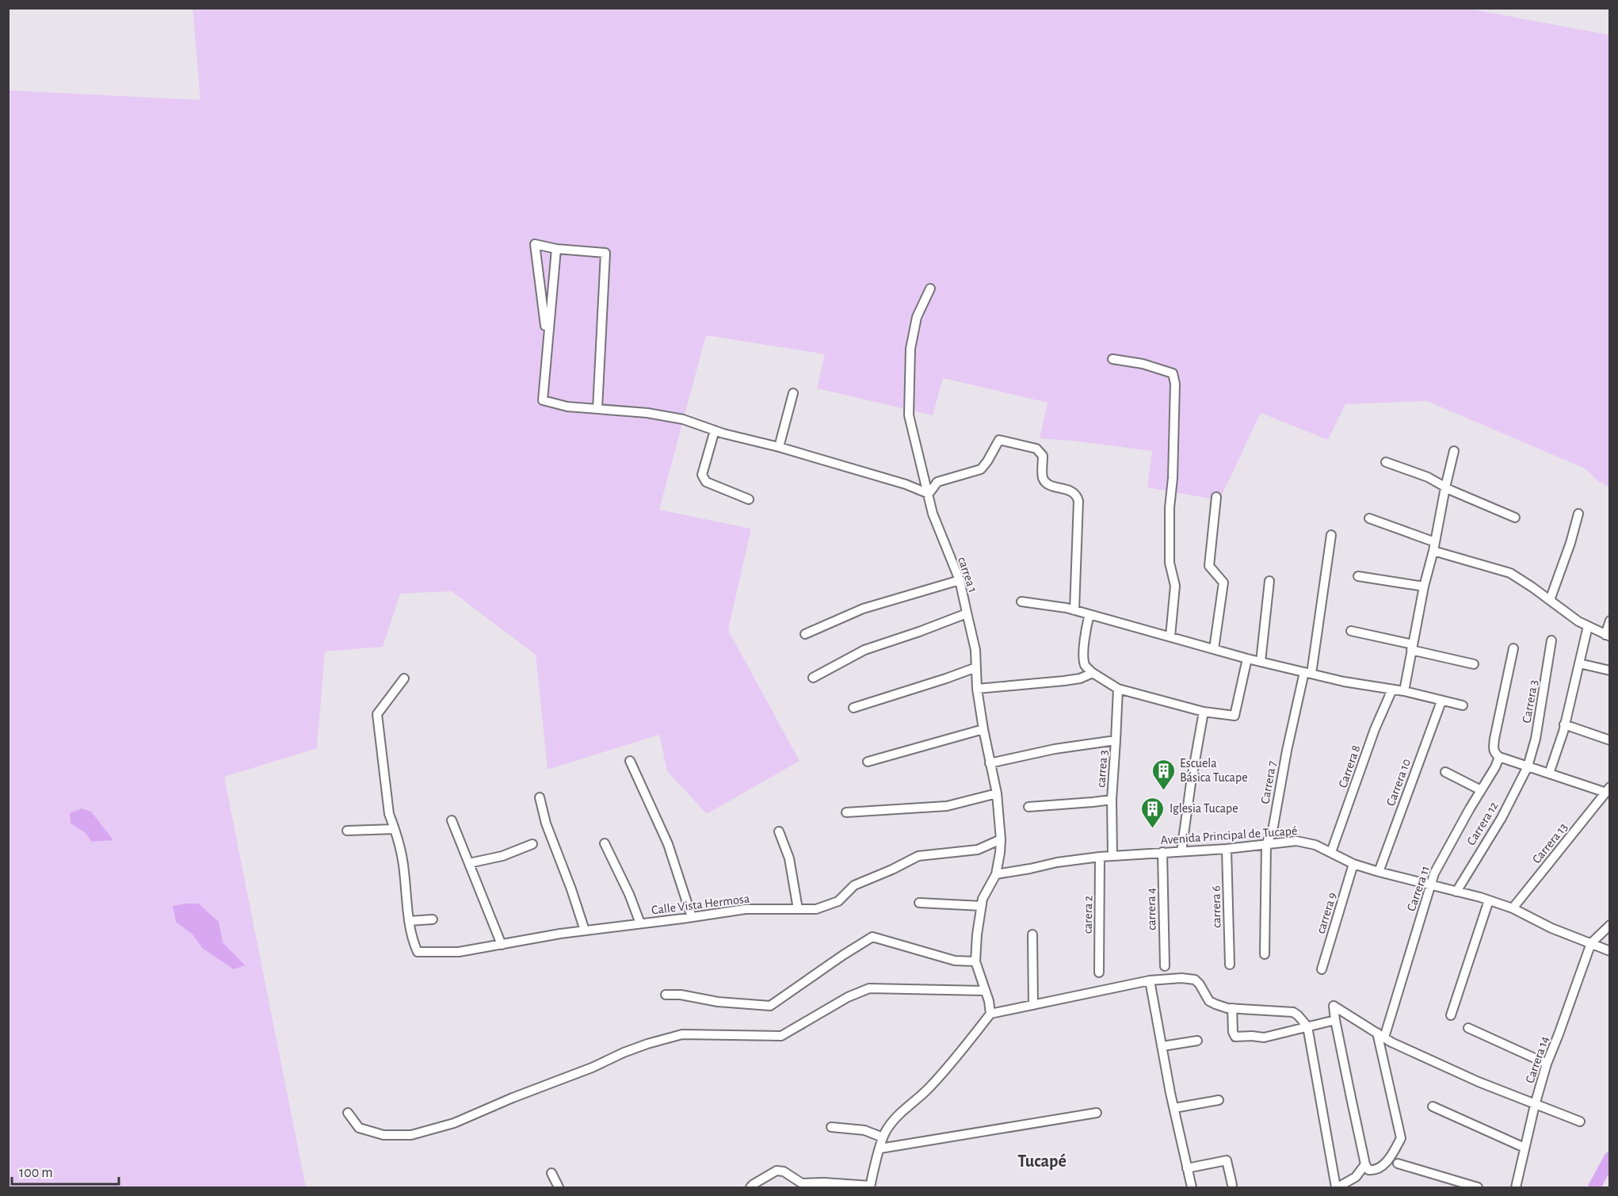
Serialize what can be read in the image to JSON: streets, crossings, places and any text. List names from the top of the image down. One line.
{"streets":{"street":["carrea 1","Carrera 3","Carrera 8","carrea 3","Carrera 7","Carrera 10","Carrera 12","Avenida Principal de Tucapé","Carrera 13","Carrera 11","Calle Vista Hermosa","carrera 6","carrera 4","carrera 9","carera 2","Carrera 14"]},"crossings":[["carrea 1","Avenida Principal de Tucapé"],["carrea 1","Calle Vista Hermosa"],["Carrera 3","Carrera 12"],["Carrera 8","Avenida Principal de Tucapé"],["carrea 3","Avenida Principal de Tucapé"],["Carrera 7","Avenida Principal de Tucapé"],["Carrera 10","Avenida Principal de Tucapé"],["Carrera 12","Avenida Principal de Tucapé"],["Avenida Principal de Tucapé","Carrera 13"],["Avenida Principal de Tucapé","Carrera 11"],["Avenida Principal de Tucapé","carrera 6"],["Avenida Principal de Tucapé","carrera 4"],["Avenida Principal de Tucapé","carrera 9"],["Avenida Principal de Tucapé","carera 2"],["Avenida Principal de Tucapé","Carrera 14"]],"districts":["Tucapé"],"places":{"building":["Escuela Básica Tucape","Iglesia Tucape"]},"scale_bar":"100 m"}
